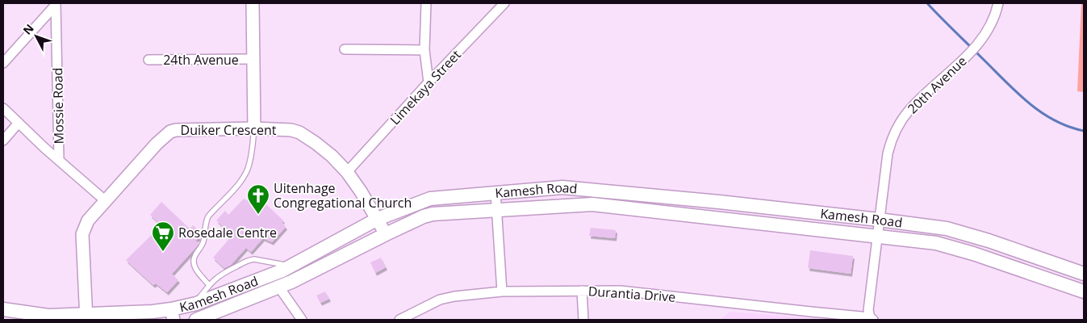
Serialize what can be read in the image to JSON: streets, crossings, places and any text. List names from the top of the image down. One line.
{"streets":{"main road":["Kamesh Road"],"street":["24th Avenue","20th Avenue","Limekaya Street","Mossie Road","Duiker Crescent","Durantia Drive"]},"crossings":[["24th Avenue","Duiker Crescent"],["20th Avenue","Kamesh Road"],["20th Avenue","Durantia Drive"],["Limekaya Street","Duiker Crescent"],["Duiker Crescent","Kamesh Road"]],"places":{"church":["Uitenhage Congregational Church"],"supermarket":["Rosedale Centre"]},"north":"top left"}
